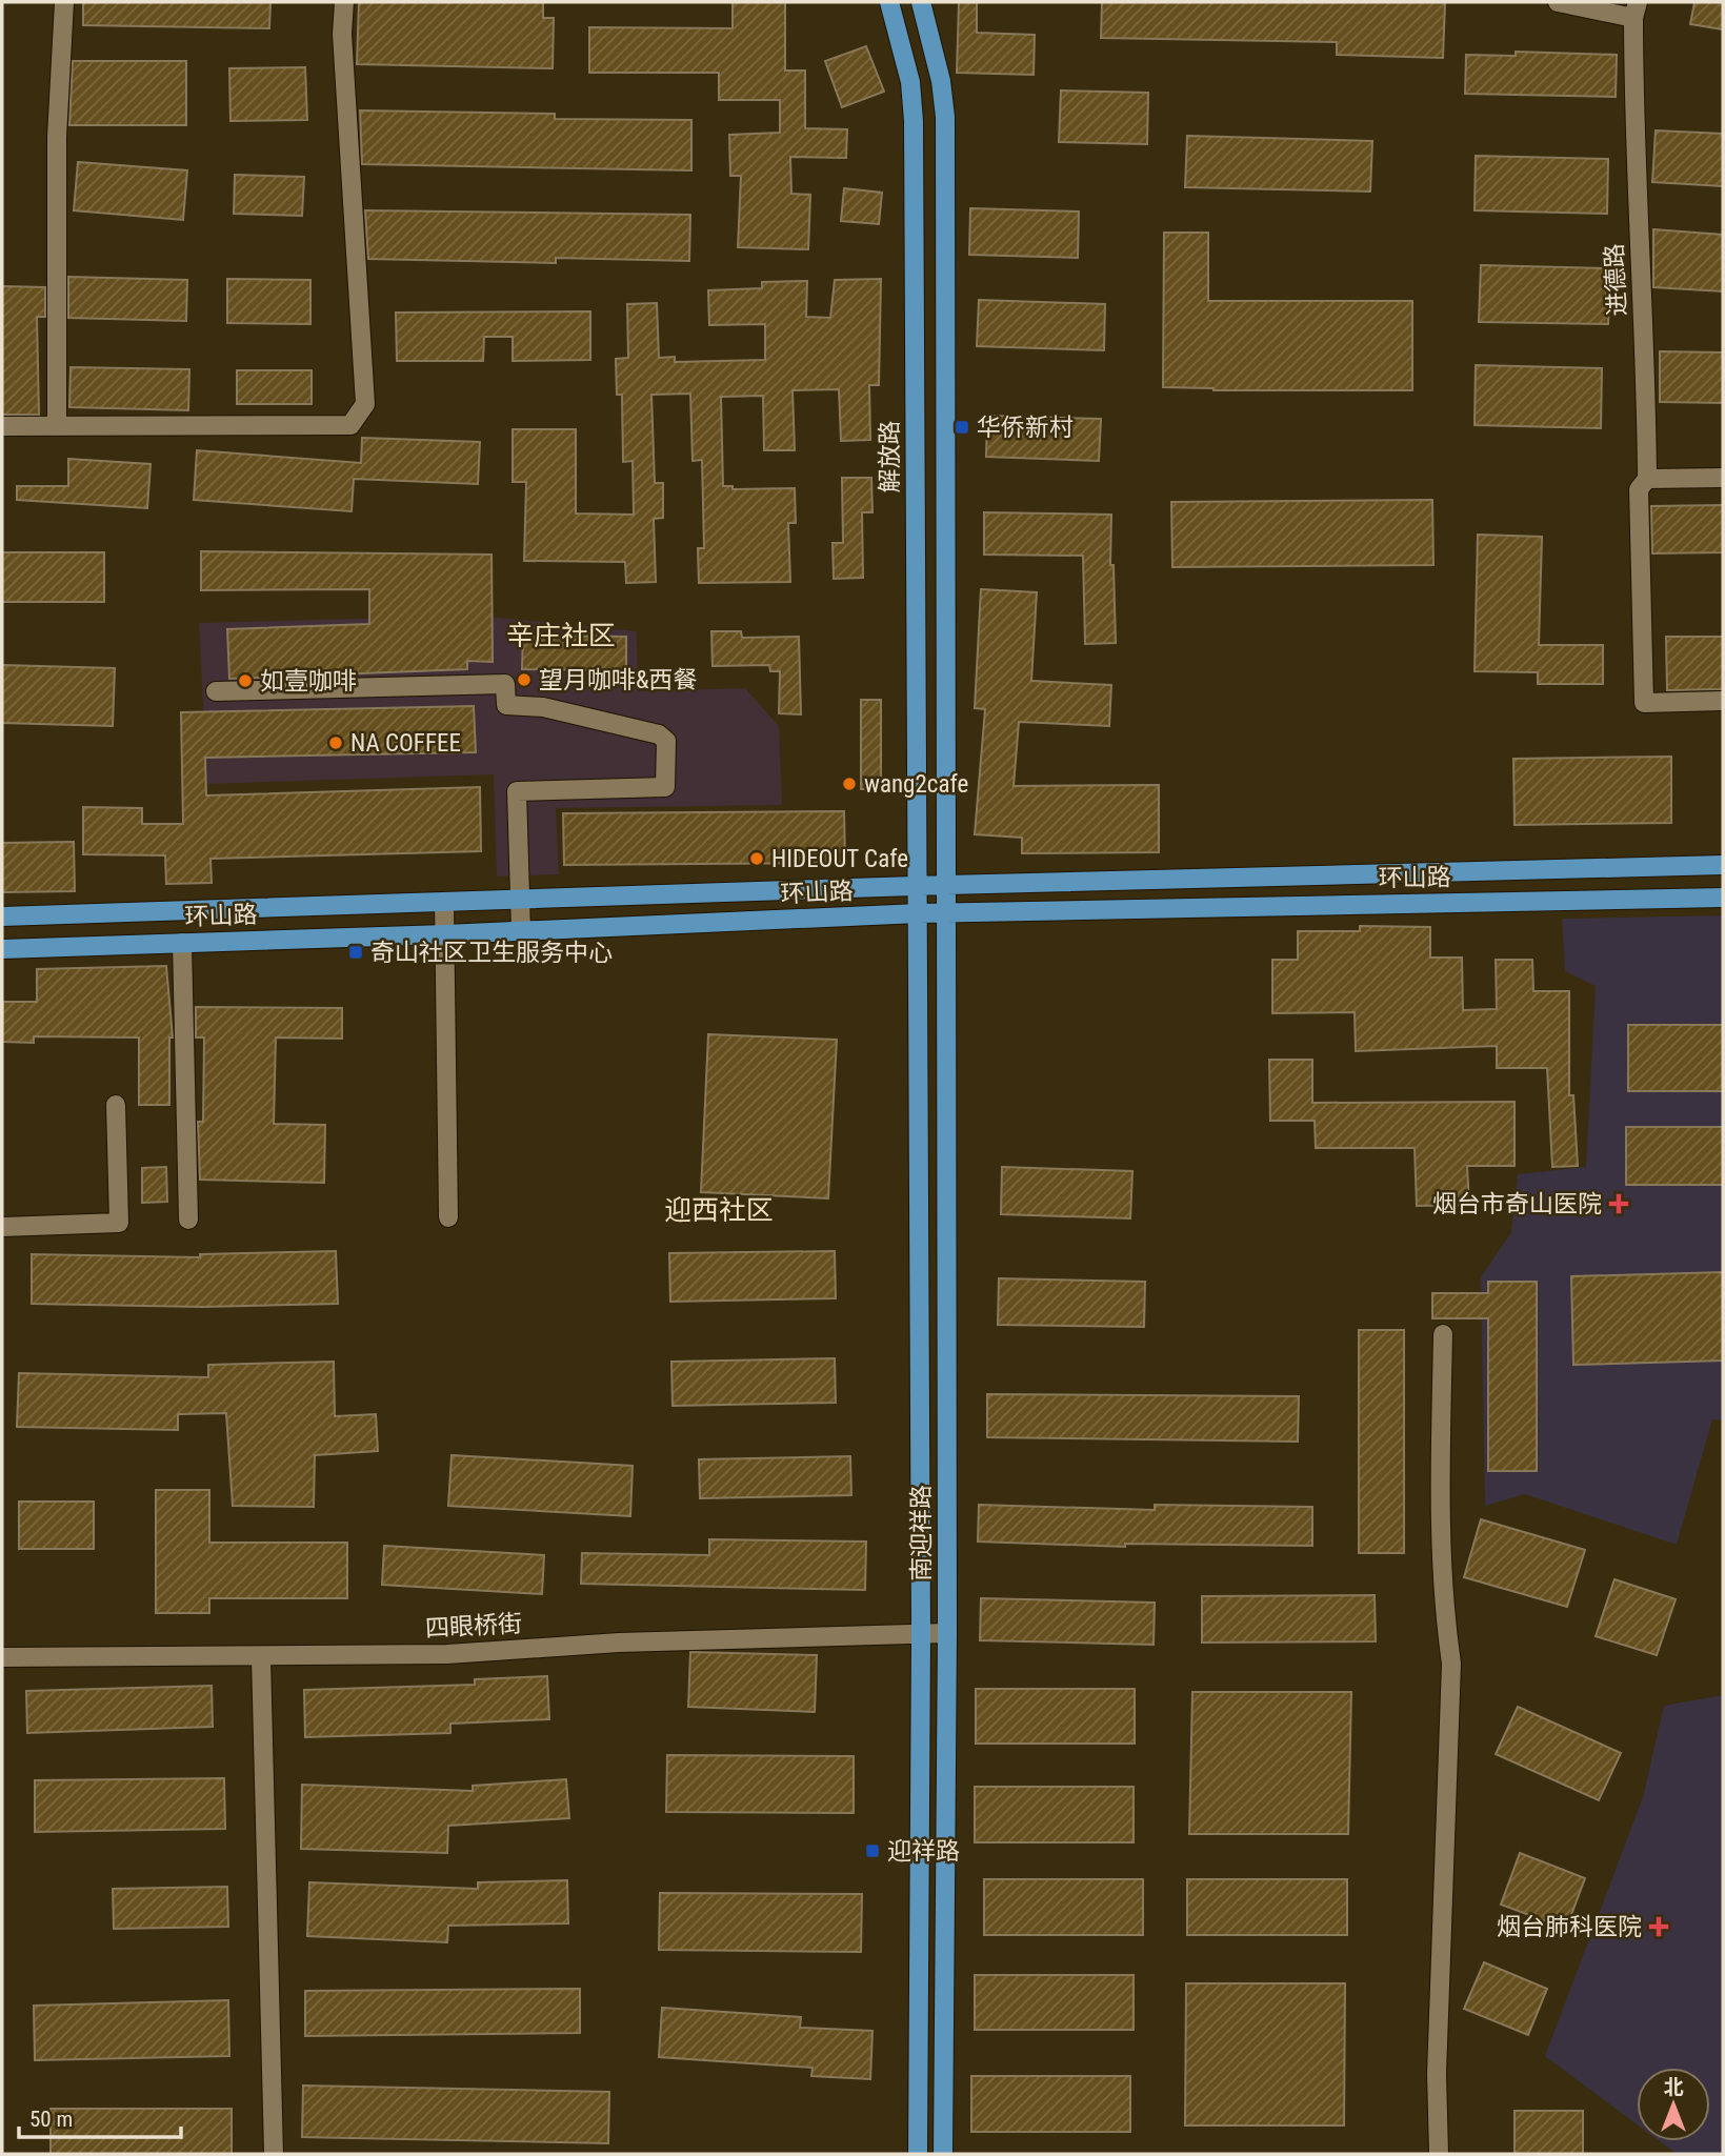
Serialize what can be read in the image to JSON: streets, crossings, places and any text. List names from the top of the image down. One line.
{"streets":{"main road":["解放路","环山路","南迎祥路"],"street":["进德路","四眼桥街"]},"crossings":[["解放路","环山路"],["解放路","南迎祥路"],["环山路","南迎祥路"],["南迎祥路","四眼桥街"]],"districts":["辛庄社区","迎西社区"],"places":{"transit":["华侨新村","奇山社区卫生服务中心","迎祥路"],"other":["望月咖啡&西餐","如壹咖啡","NA COFFEE","wang2cafe","HIDEOUT Cafe"],"health":["烟台市奇山医院","烟台肺科医院"]},"scale_bar":"50 m","north":"top"}
